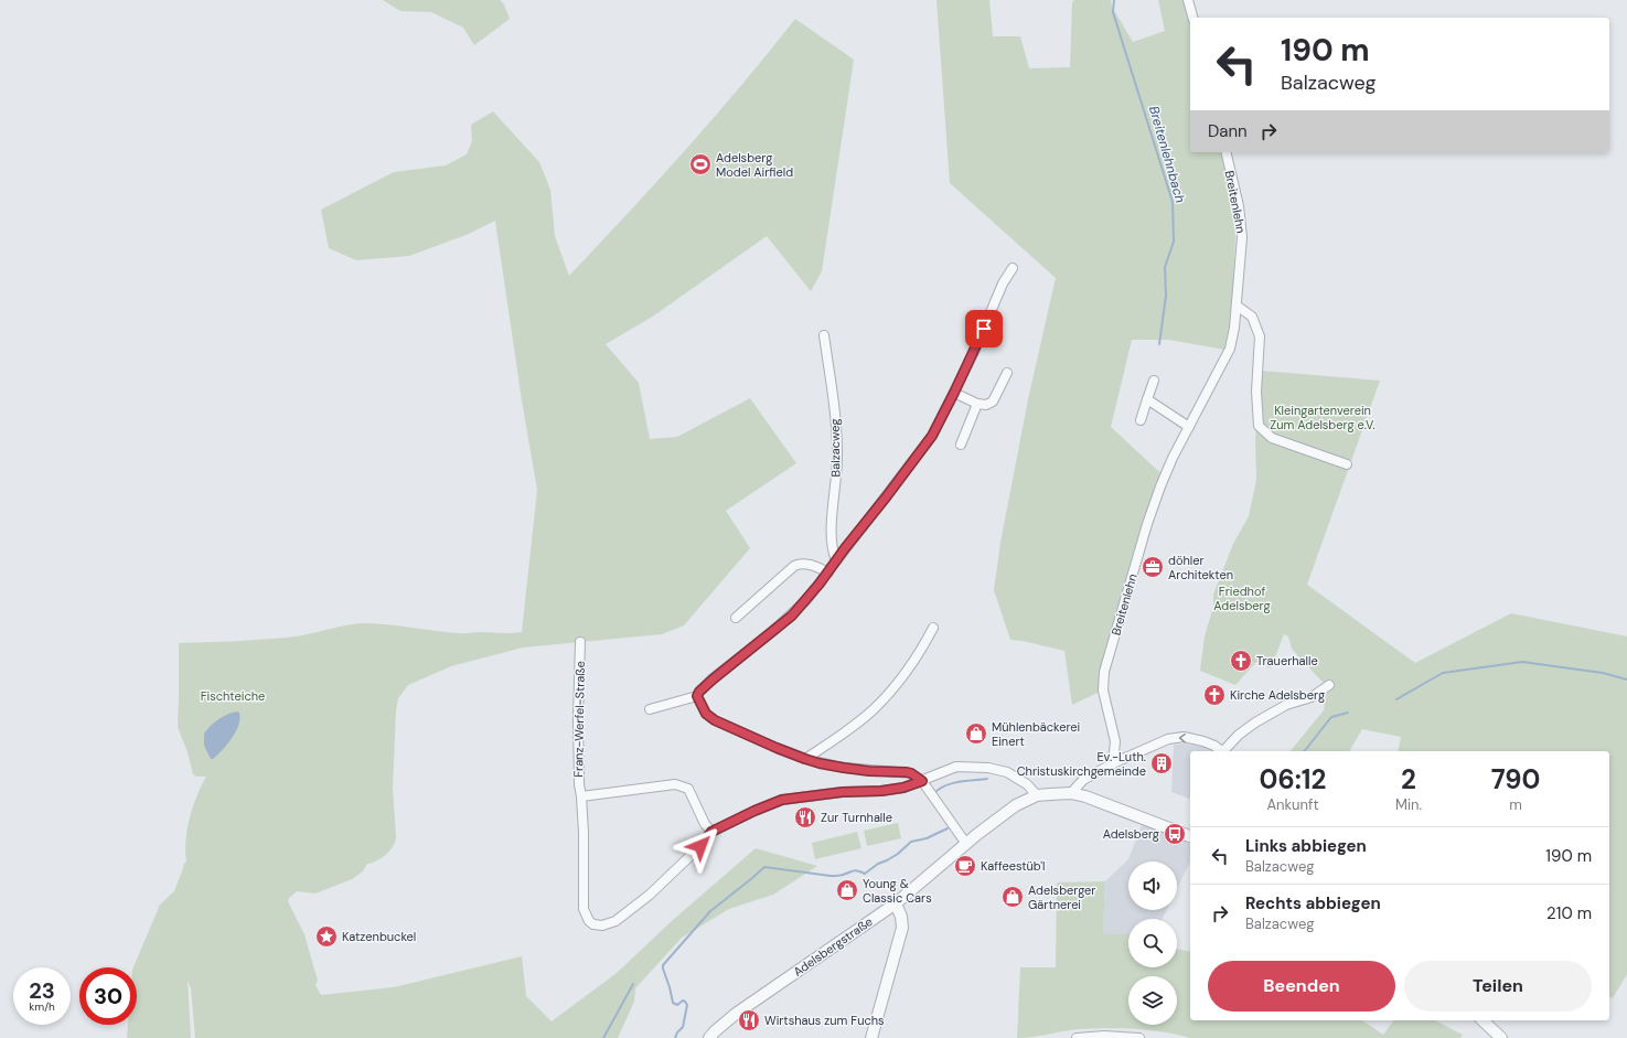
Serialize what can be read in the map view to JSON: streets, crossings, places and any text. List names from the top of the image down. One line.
{"streets":{"street":["Breitenlehn","Balzacweg","Franz-Werfel-Straße","Adelsbergstraße"]},"water":["Breitenlehnbach"],"parks":["Kleingartenverein Zum Adelsberg e.V.","Friedhof Adelsberg","Fischteiche"],"places":{"sports":["Adelsberg Model Airfield"],"office":["döhler Architekten"],"church":["Trauerhalle","Kirche Adelsberg"],"shop":["Mühlenbäckerei Einert","Young & Classic Cars","Adelsberger Gärtnerei"],"building":["Ev.-Luth. Christuskirchgemeinde"],"restaurant":["Zur Turnhalle","Wirtshaus zum Fuchs"],"bus stop":["Adelsberg"],"cafe":["Kaffeestüb'l"],"place":["Katzenbuckel"]},"page":{"turn":["190 m","Balzacweg"],"then":"Dann","eta":["06:12","Ankunft","2","Min.","790","m"],"list":[{"name":"Links abbiegen","note":"Balzacweg","value":"190 m"},{"name":"Rechts abbiegen","note":"Balzacweg","value":"210 m"}],"buttons":["Beenden","Teilen"],"speed":"23 km/h","limit":"30"}}
